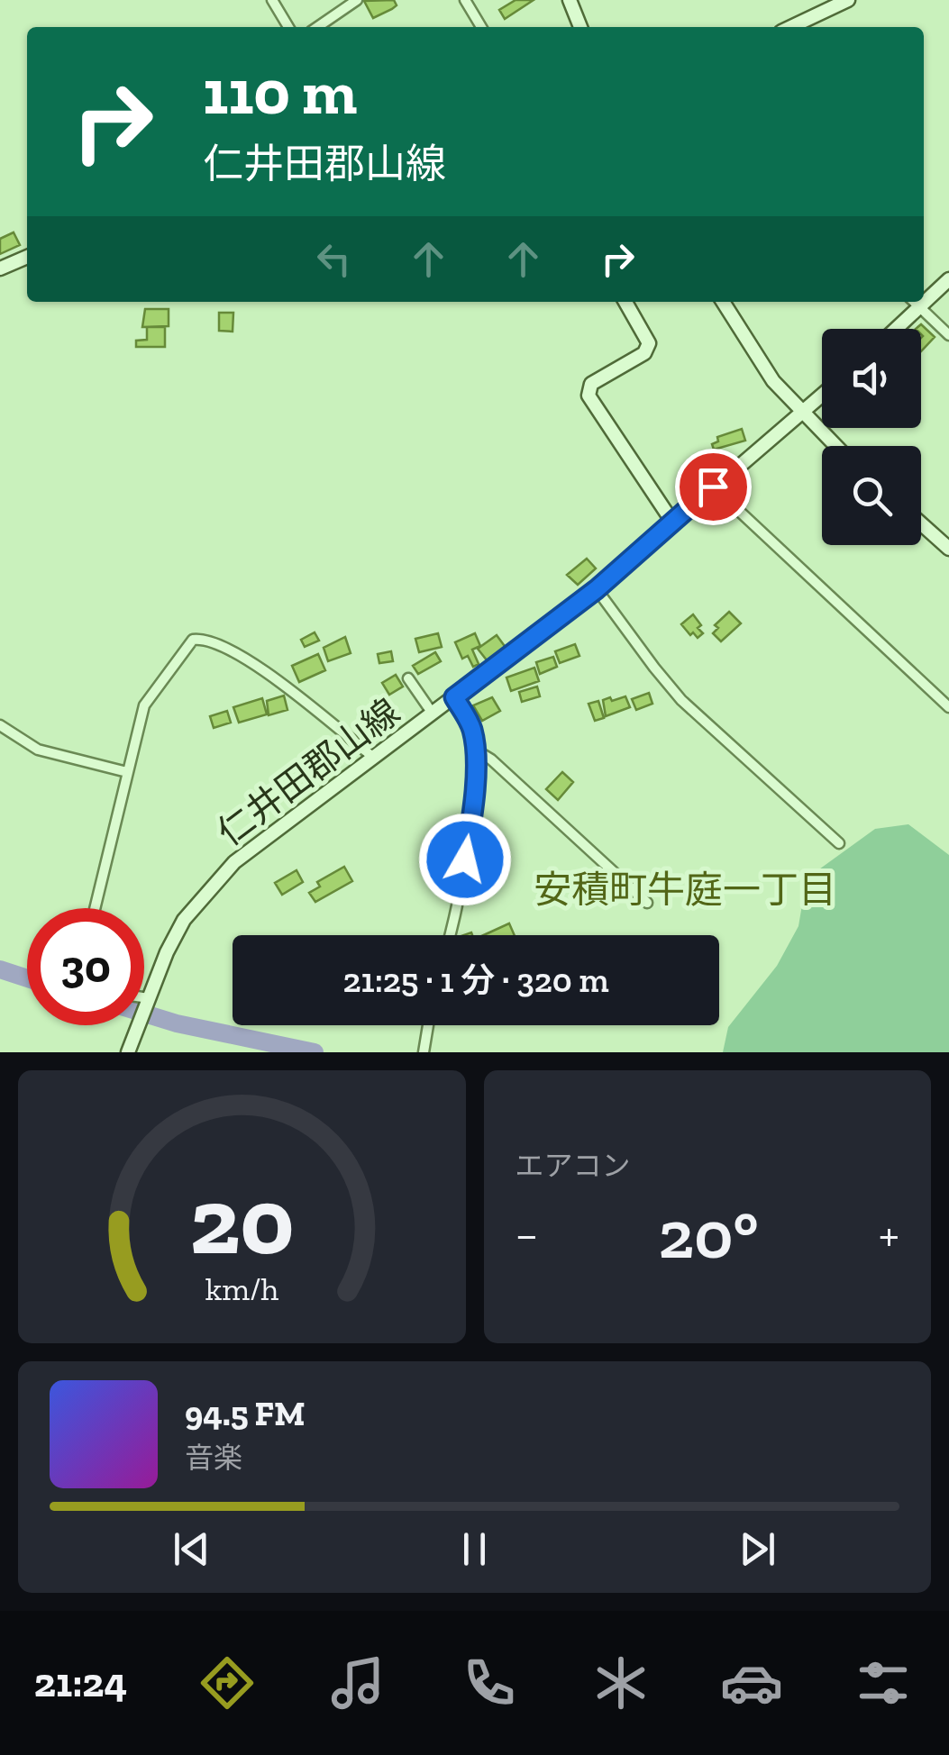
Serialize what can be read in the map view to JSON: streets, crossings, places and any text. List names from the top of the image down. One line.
{"streets":{"main road":["仁井田郡山線"]},"districts":["安積町牛庭一丁目"],"page":{"turn":["110 m","仁井田郡山線"],"limit":"30","trip":"21:25 · 1 分 · 320 m","tile":"エアコン","heat":["−","20°","+"],"song":["94.5 FM","音楽"],"tabs":"21:24","gauge":["20","km/h"]}}
